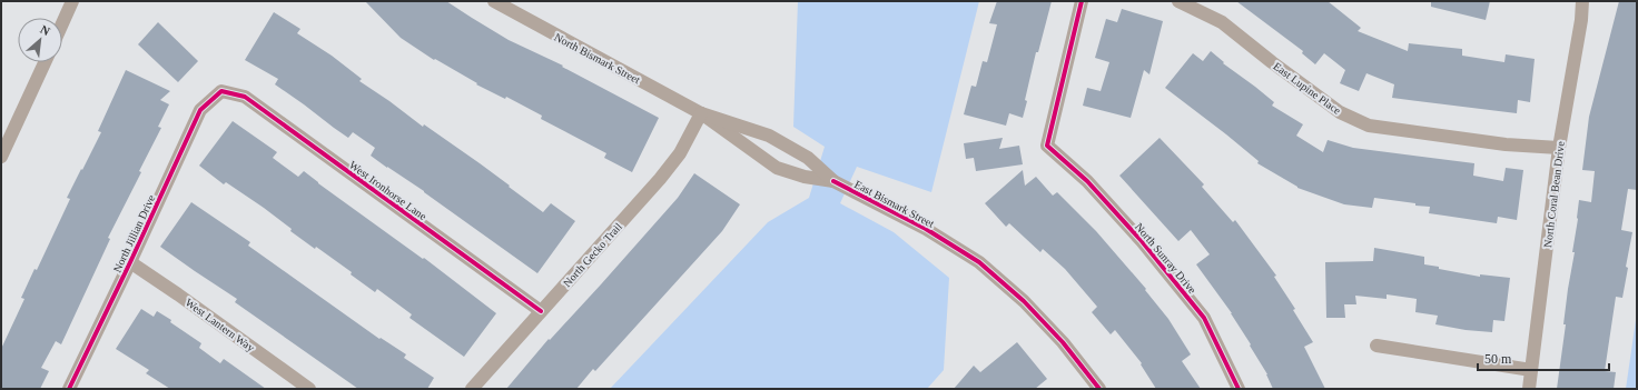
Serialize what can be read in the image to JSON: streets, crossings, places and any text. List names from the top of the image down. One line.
{"streets":{"street":["North Bismark Street","East Lupine Place","West Ironhorse Lane","North Coral Bean Drive","East Bismark Street","North Jillian Drive","North Gecko Trail","North Sunray Drive","West Lantern Way"]},"crossings":[["North Bismark Street","East Bismark Street"],["North Bismark Street","North Gecko Trail"],["East Lupine Place","North Coral Bean Drive"],["West Ironhorse Lane","North Jillian Drive"],["West Ironhorse Lane","North Gecko Trail"],["East Bismark Street","North Gecko Trail"],["North Jillian Drive","West Lantern Way"]],"scale_bar":"50 m","north":"top right"}
